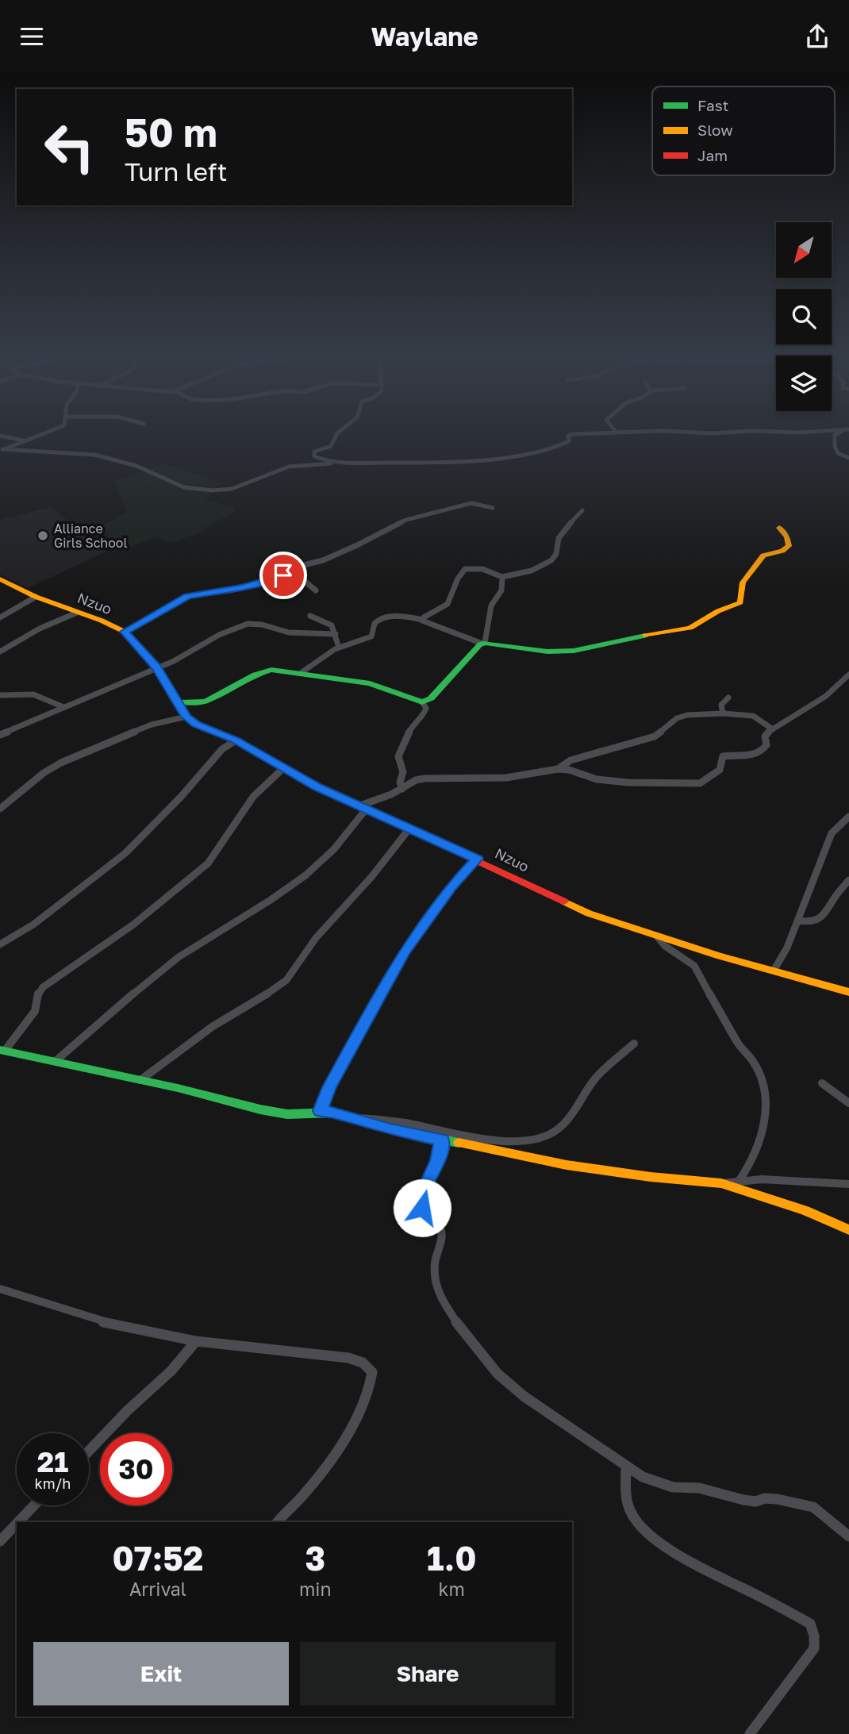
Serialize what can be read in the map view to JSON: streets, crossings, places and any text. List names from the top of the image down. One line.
{"streets":{"street":["Nzuo"]},"places":["Alliance Girls School"],"legend":["Fast","Slow","Jam"],"north":"bottom left","page":{"header":"Waylane","turn":["50 m","Turn left"],"speed":"21 km/h","limit":"30","eta":["07:52","Arrival","3","min","1.0","km"],"buttons":["Exit","Share"]}}
